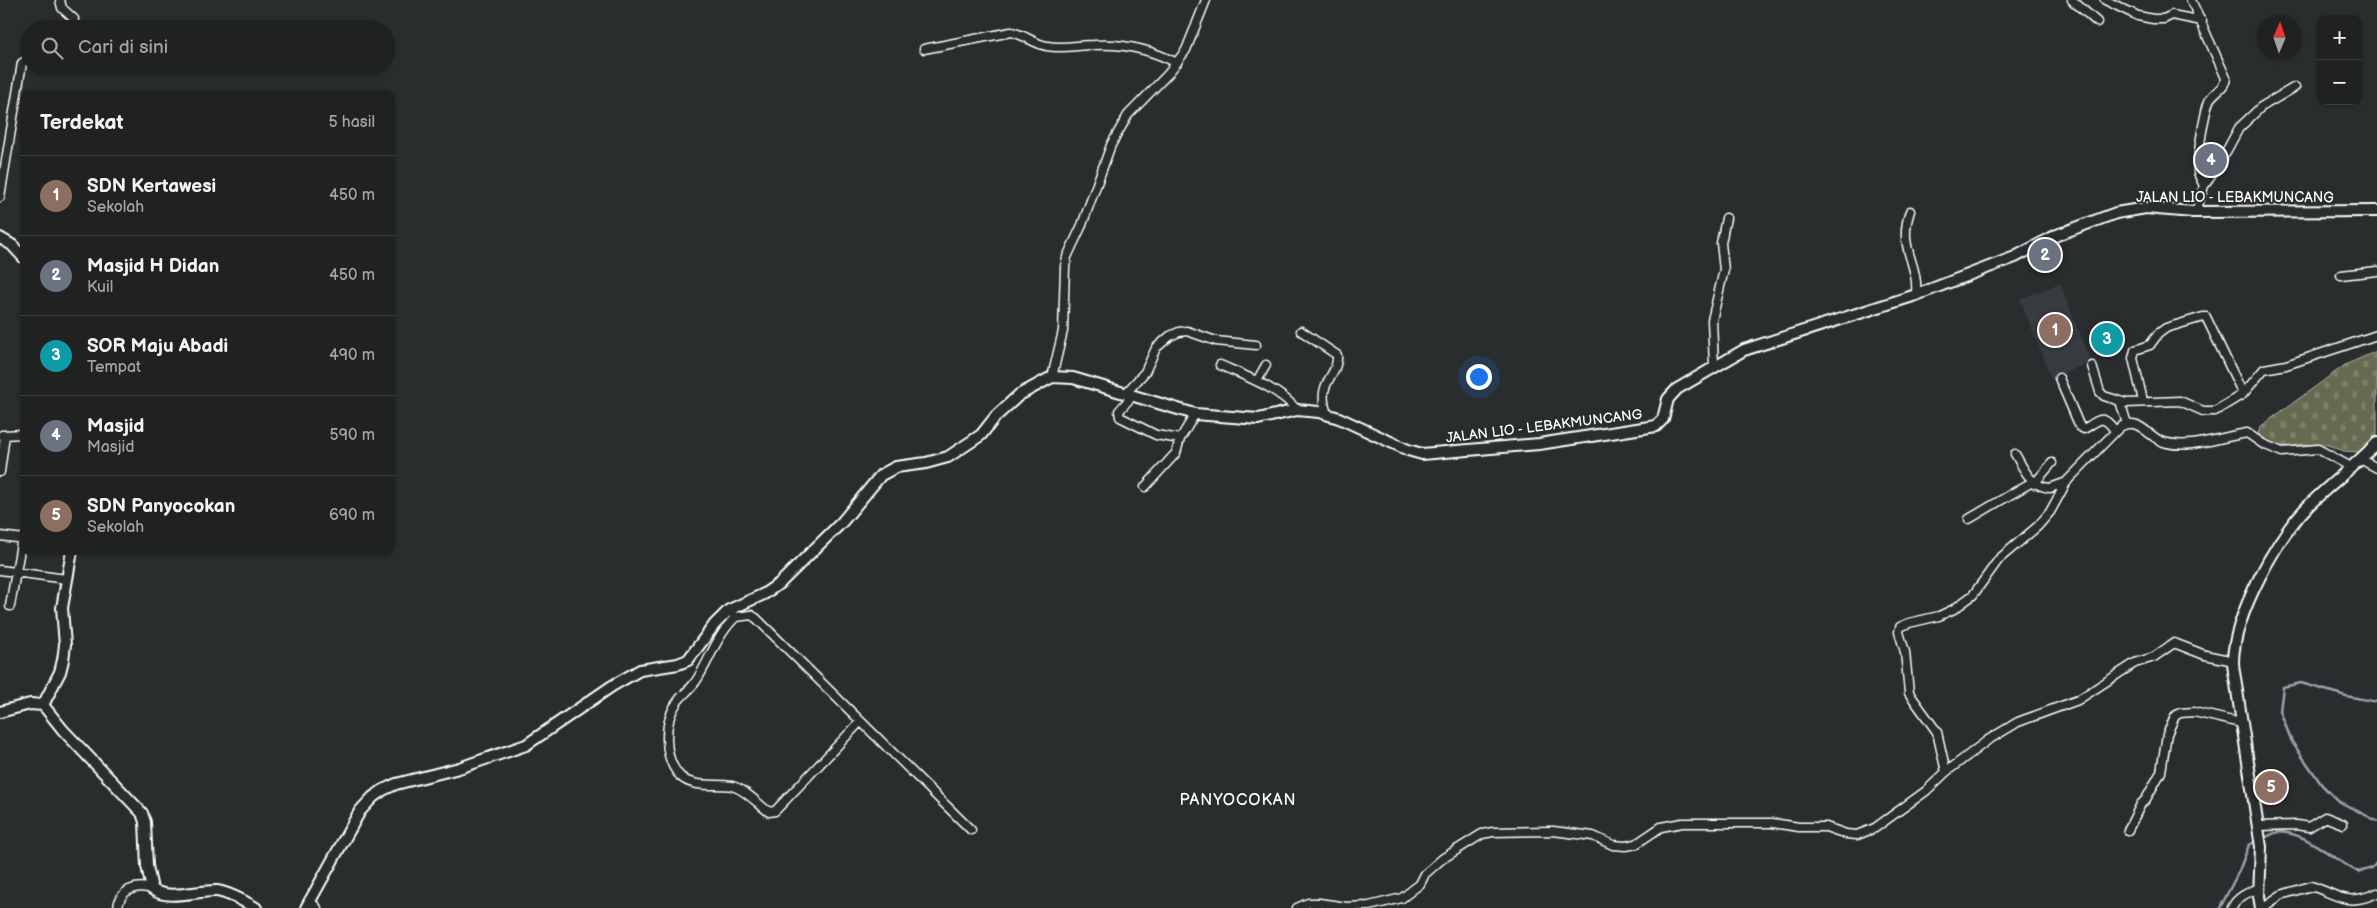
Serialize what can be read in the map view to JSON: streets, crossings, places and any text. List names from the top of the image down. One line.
{"streets":{"street":["JALAN LIO - LEBAKMUNCANG"]},"districts":["PANYOCOKAN"],"north":"top","page":{"map_buttons":["+","−"],"search":"Cari di sini","heading":["Terdekat","5 hasil"],"pins":["4","2","1","3","5"],"list":[{"mark":"1","name":"SDN Kertawesi","note":"Sekolah","value":"450 m"},{"mark":"2","name":"Masjid H Didan","note":"Kuil","value":"450 m"},{"mark":"3","name":"SOR Maju Abadi","note":"Tempat","value":"490 m"},{"mark":"4","name":"Masjid","note":"Masjid","value":"590 m"},{"mark":"5","name":"SDN Panyocokan","note":"Sekolah","value":"690 m"}]}}
